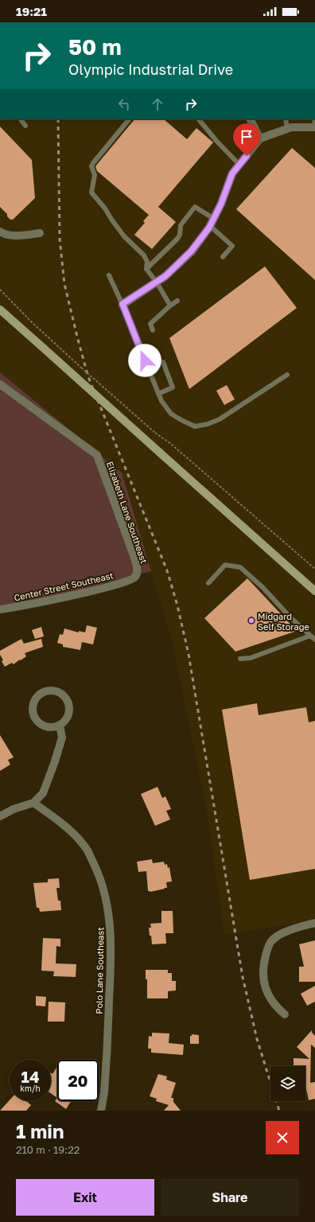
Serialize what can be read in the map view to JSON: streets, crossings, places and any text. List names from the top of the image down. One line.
{"streets":{"street":["Elizabeth Lane Southeast","Center Street Southeast","Polo Lane Southeast"]},"crossings":[["Elizabeth Lane Southeast","Center Street Southeast"]],"places":["Midgard Self Storage"],"page":{"status":"19:21","turn":["50 m","Olympic Industrial Drive"],"speed":"14 km/h","limit":"20","heading":["1 min","210 m · 19:22"],"buttons":["Exit","Share"]}}
